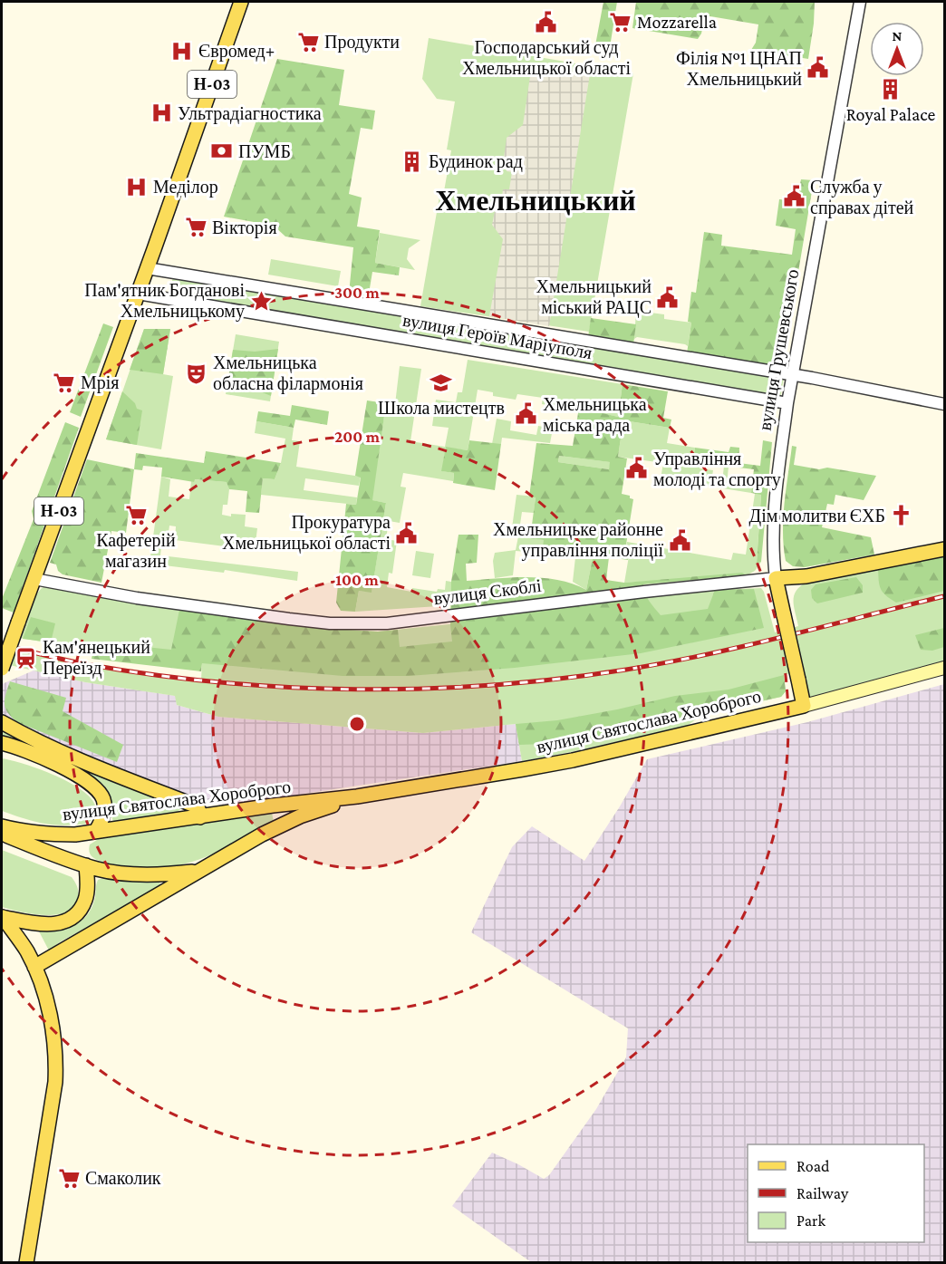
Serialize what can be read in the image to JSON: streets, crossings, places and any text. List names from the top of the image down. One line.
{"streets":{"main road":["Н-03","вулиця Грушевського","вулиця Скоблі","вулиця Святослава Хороброго"],"street":["вулиця Героїв Маріуполя"]},"crossings":[["Н-03","вулиця Героїв Маріуполя"],["Н-03","вулиця Скоблі"],["вулиця Героїв Маріуполя","вулиця Грушевського"],["вулиця Грушевського","вулиця Скоблі"],["вулиця Грушевського","вулиця Святослава Хороброго"]],"districts":["Хмельницький"],"places":{"public building":["Господарський суд Хмельницької області","Філія №1 ЦНАП Хмельницький","Служба у справах дітей","Хмельницький міський РАЦС","Хмельницька міська рада","Управління молоді та спорту","Прокуратура Хмельницької області","Хмельницьке районне управління поліції"],"supermarket":["Mozzarella","Продукти","Вікторія","Мрія","Кафетерій магазин","Смаколик"],"hospital":["Євромед+","Ультрадіагностика","Меділор"],"building":["Royal Palace","Будинок рад"],"bank":["ПУМБ"],"place":["Пам'ятник Богданові Хмельницькому"],"theatre":["Хмельницька обласна філармонія"],"school or university":["Школа мистецтв"],"church":["Дім молитви ЄХБ"],"station":["Кам'янецький Переїзд"]},"legend":["Road","Railway","Park"],"north":"top","rings":["300 m","200 m","100 m"]}
